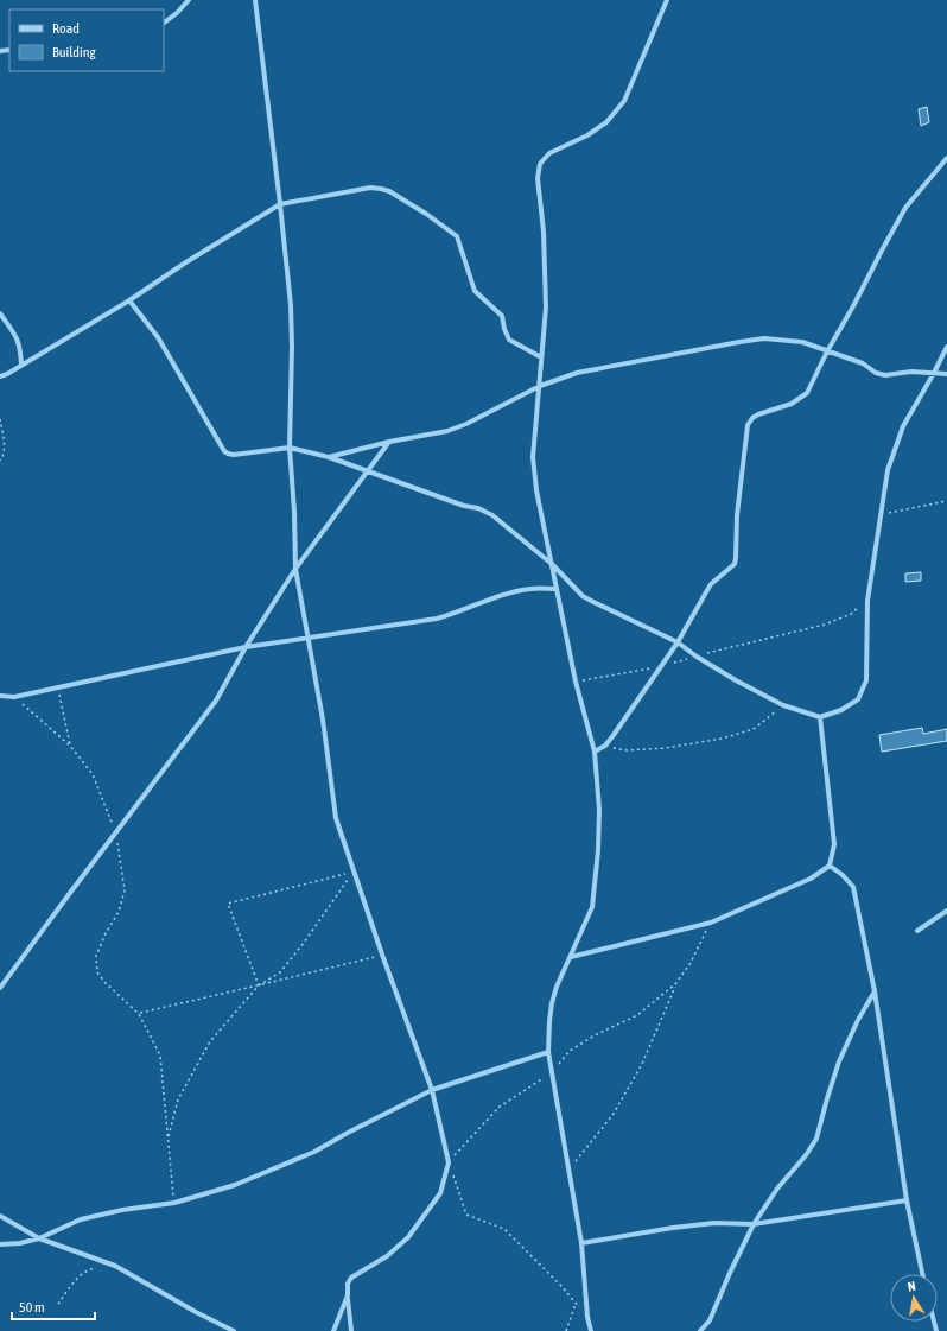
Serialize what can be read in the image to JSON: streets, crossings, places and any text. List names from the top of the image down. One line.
{"legend":["Road","Building"],"scale_bar":"50 m","north":"top"}
